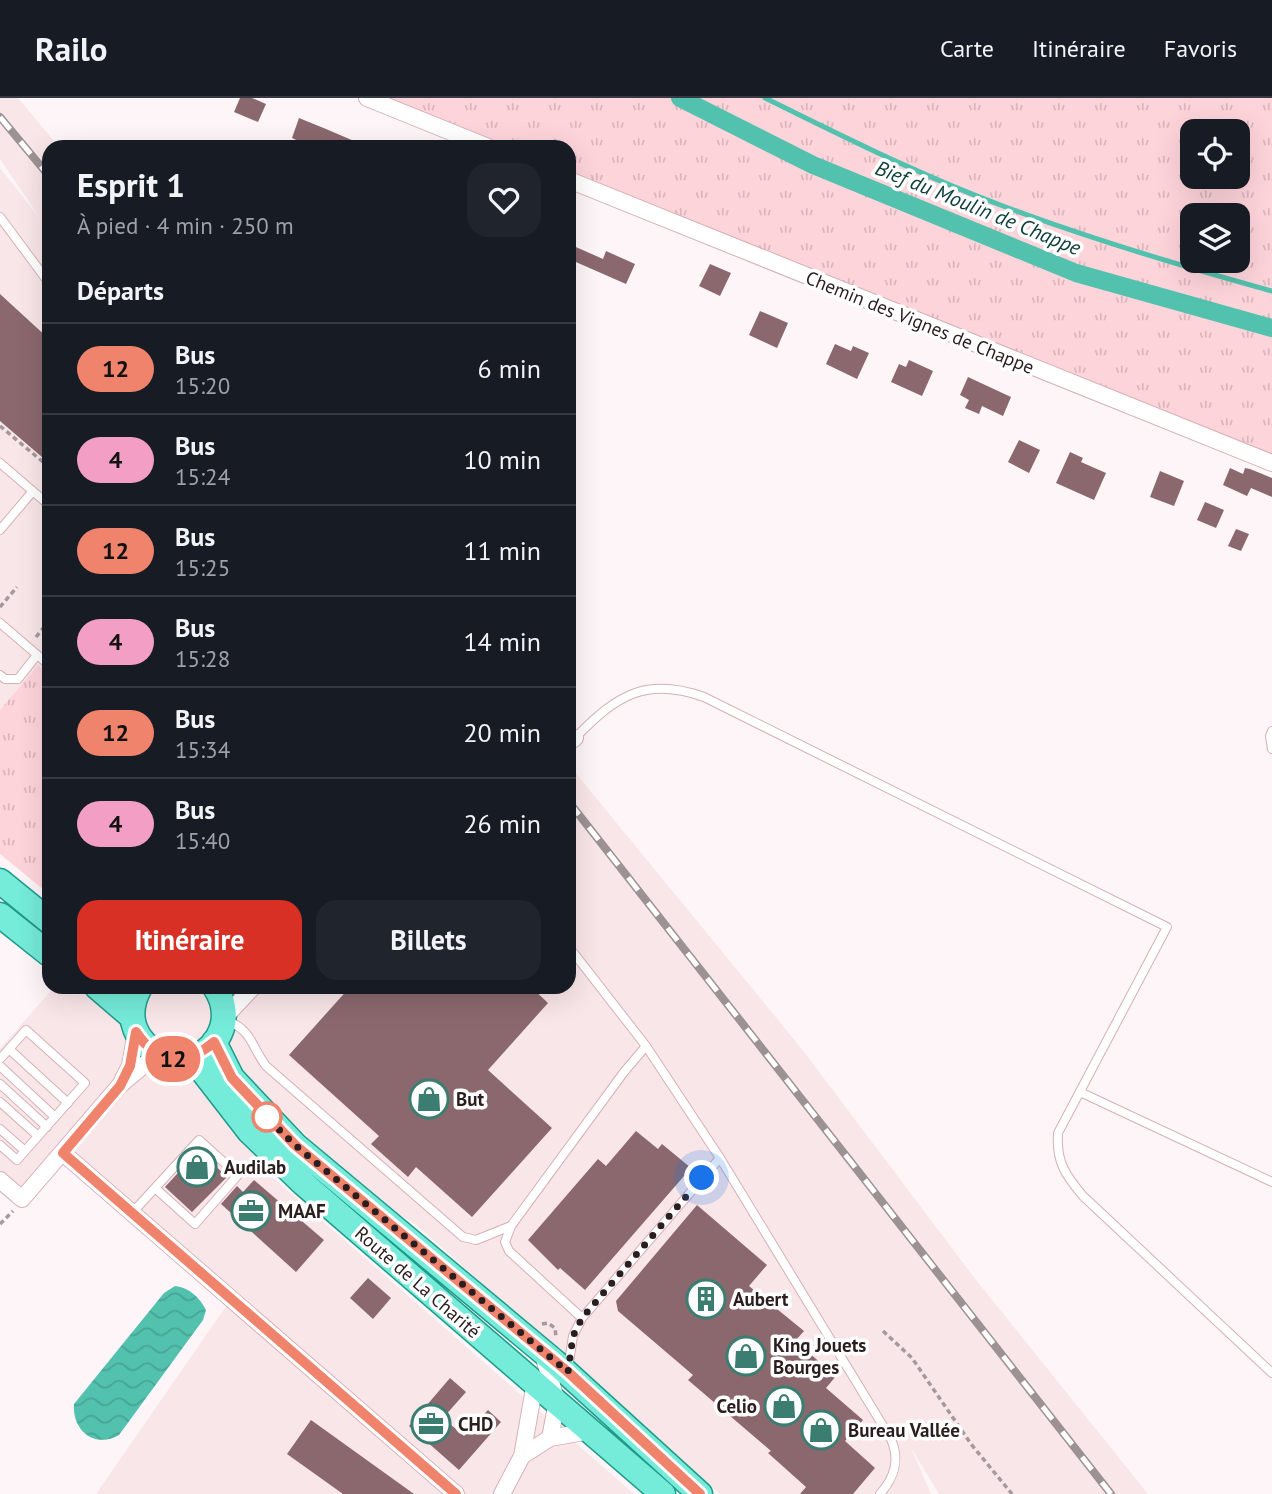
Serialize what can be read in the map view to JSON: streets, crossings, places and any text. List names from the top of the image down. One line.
{"streets":{"main road":["Route de La Charité"],"street":["Chemin des Vignes de Chappe"]},"water":["Bief du Moulin de Chappe"],"places":{"shop":["But","Audilab","King Jouets Bourges","Celio","Bureau Vallée"],"office":["MAAF","CHD"],"building":["Aubert"]},"lines":["bus line 12"],"page":{"header":"Railo","nav":["Carte","Itinéraire","Favoris"],"on_map":"12","heading":[["Esprit 1","À pied · 4 min · 250 m"],"Départs"],"list":[{"mark":"12","name":"Bus","note":"15:20","value":"6 min"},{"mark":"4","name":"Bus","note":"15:24","value":"10 min"},{"mark":"12","name":"Bus","note":"15:25","value":"11 min"},{"mark":"4","name":"Bus","note":"15:28","value":"14 min"},{"mark":"12","name":"Bus","note":"15:34","value":"20 min"},{"mark":"4","name":"Bus","note":"15:40","value":"26 min"}],"buttons":["Itinéraire","Billets"]}}
